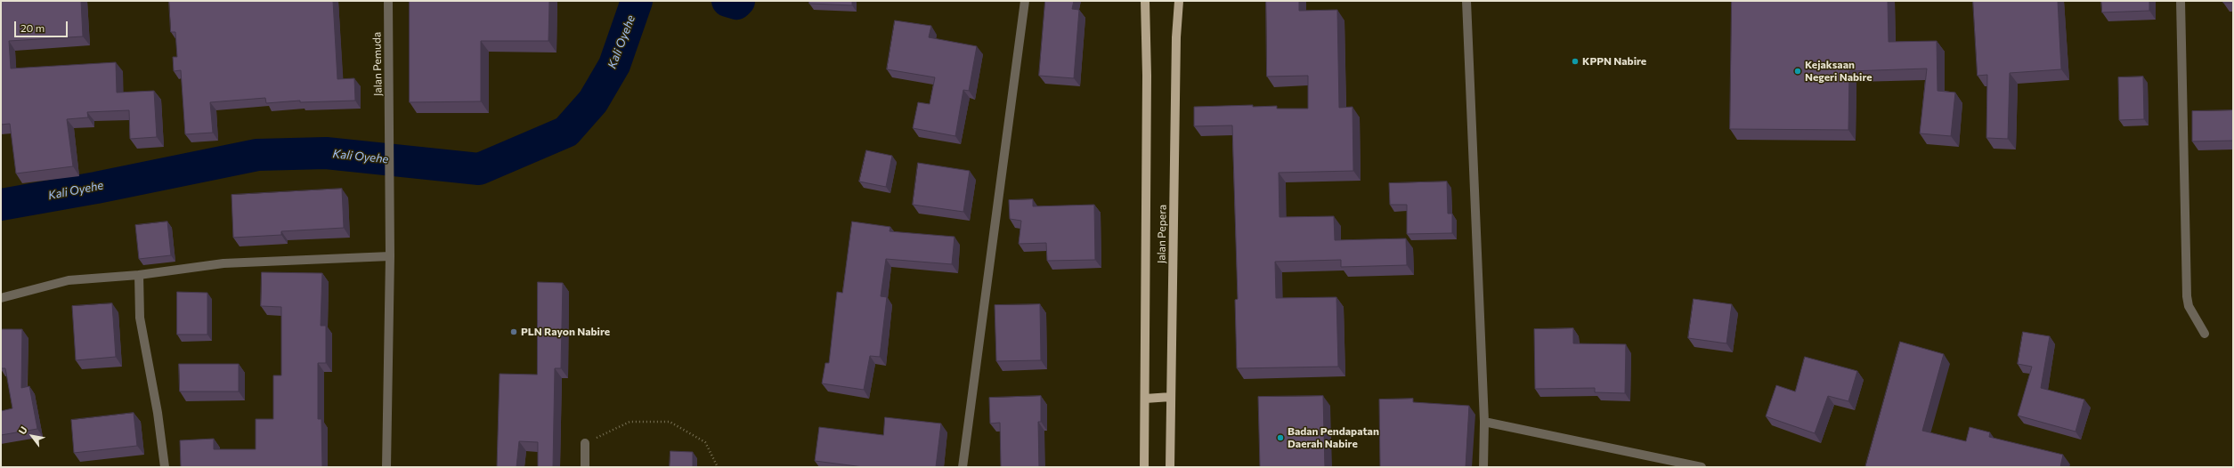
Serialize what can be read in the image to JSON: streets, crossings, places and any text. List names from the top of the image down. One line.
{"streets":{"main road":["Jalan Pepera"],"street":["Jalan Pemuda"]},"water":["Kali Oyehe"],"places":["KPPN Nabire","Kejaksaan Negeri Nabire","PLN Rayon Nabire","Badan Pendapatan Daerah Nabire"],"scale_bar":"20 m","north":"top left"}
